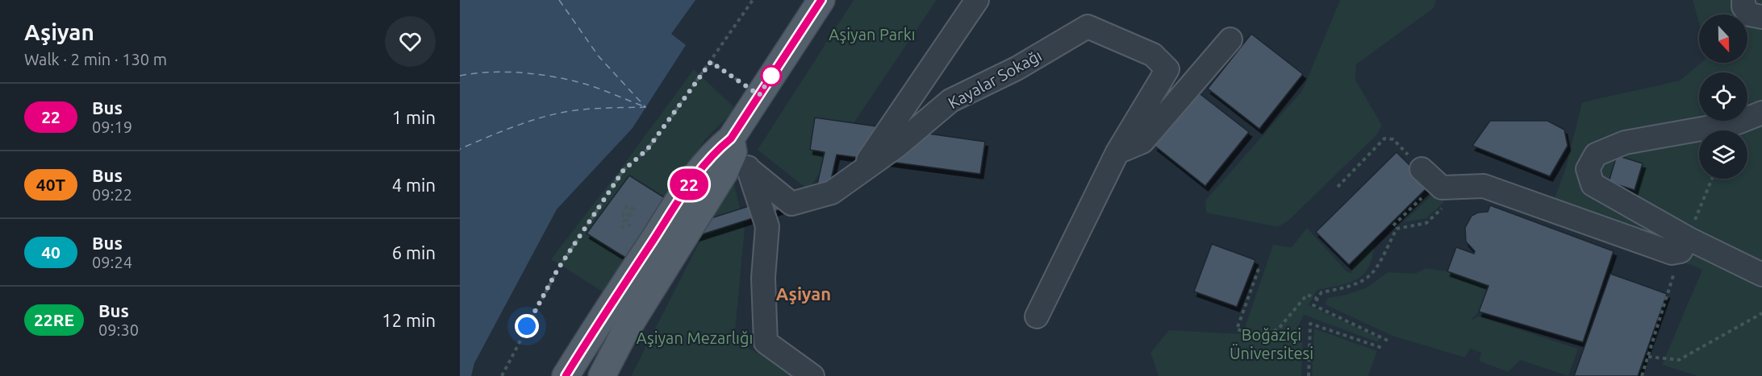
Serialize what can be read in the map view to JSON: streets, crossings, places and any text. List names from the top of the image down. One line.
{"streets":{"street":["Kayalar Sokağı"]},"districts":["Aşiyan"],"parks":["Aşiyan Parkı","Boğaziçi Üniversitesi","Aşiyan Mezarlığı"],"lines":["bus line 22"],"north":"bottom","page":{"heading":["Aşiyan","Walk · 2 min · 130 m"],"on_map":"22","list":[{"mark":"22","name":"Bus","note":"09:19","value":"1 min"},{"mark":"40T","name":"Bus","note":"09:22","value":"4 min"},{"mark":"40","name":"Bus","note":"09:24","value":"6 min"},{"mark":"22RE","name":"Bus","note":"09:30","value":"12 min"}]}}
